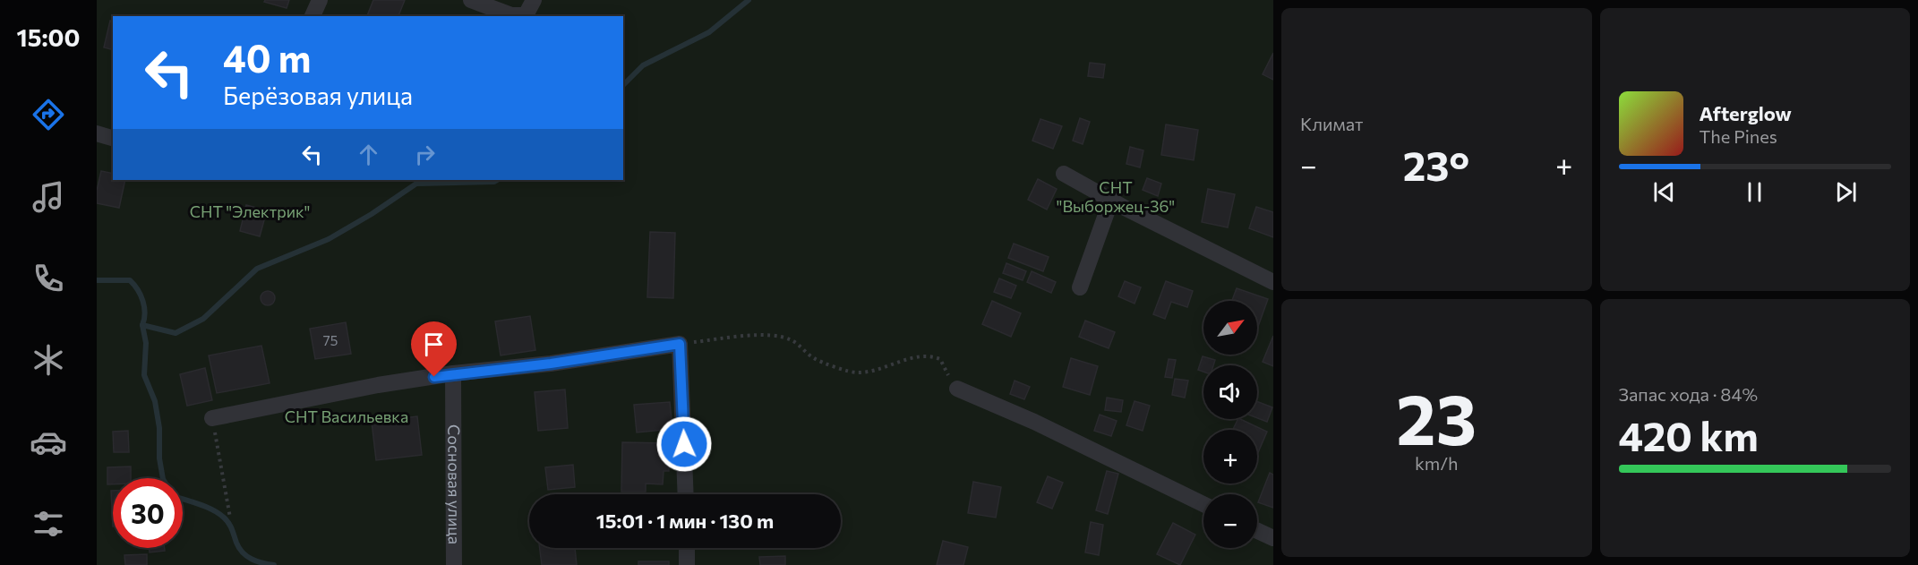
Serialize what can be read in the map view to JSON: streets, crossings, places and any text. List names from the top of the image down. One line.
{"streets":{"street":["Сосновая улица"]},"parks":["СНТ \"Выборжец-36\"","СНТ \"Электрик\"","СНТ Васильевка"],"house_numbers":["75"],"north":"top right","page":{"tabs":"15:00","tile":["Климат",["23","km/h"],["Запас хода · 84%","420 km"]],"turn":["40 m","Берёзовая улица"],"song":["Afterglow","The Pines"],"heat":["−","23°","+"],"map_buttons":["+","−"],"limit":"30","trip":"15:01 · 1 мин · 130 m"}}
